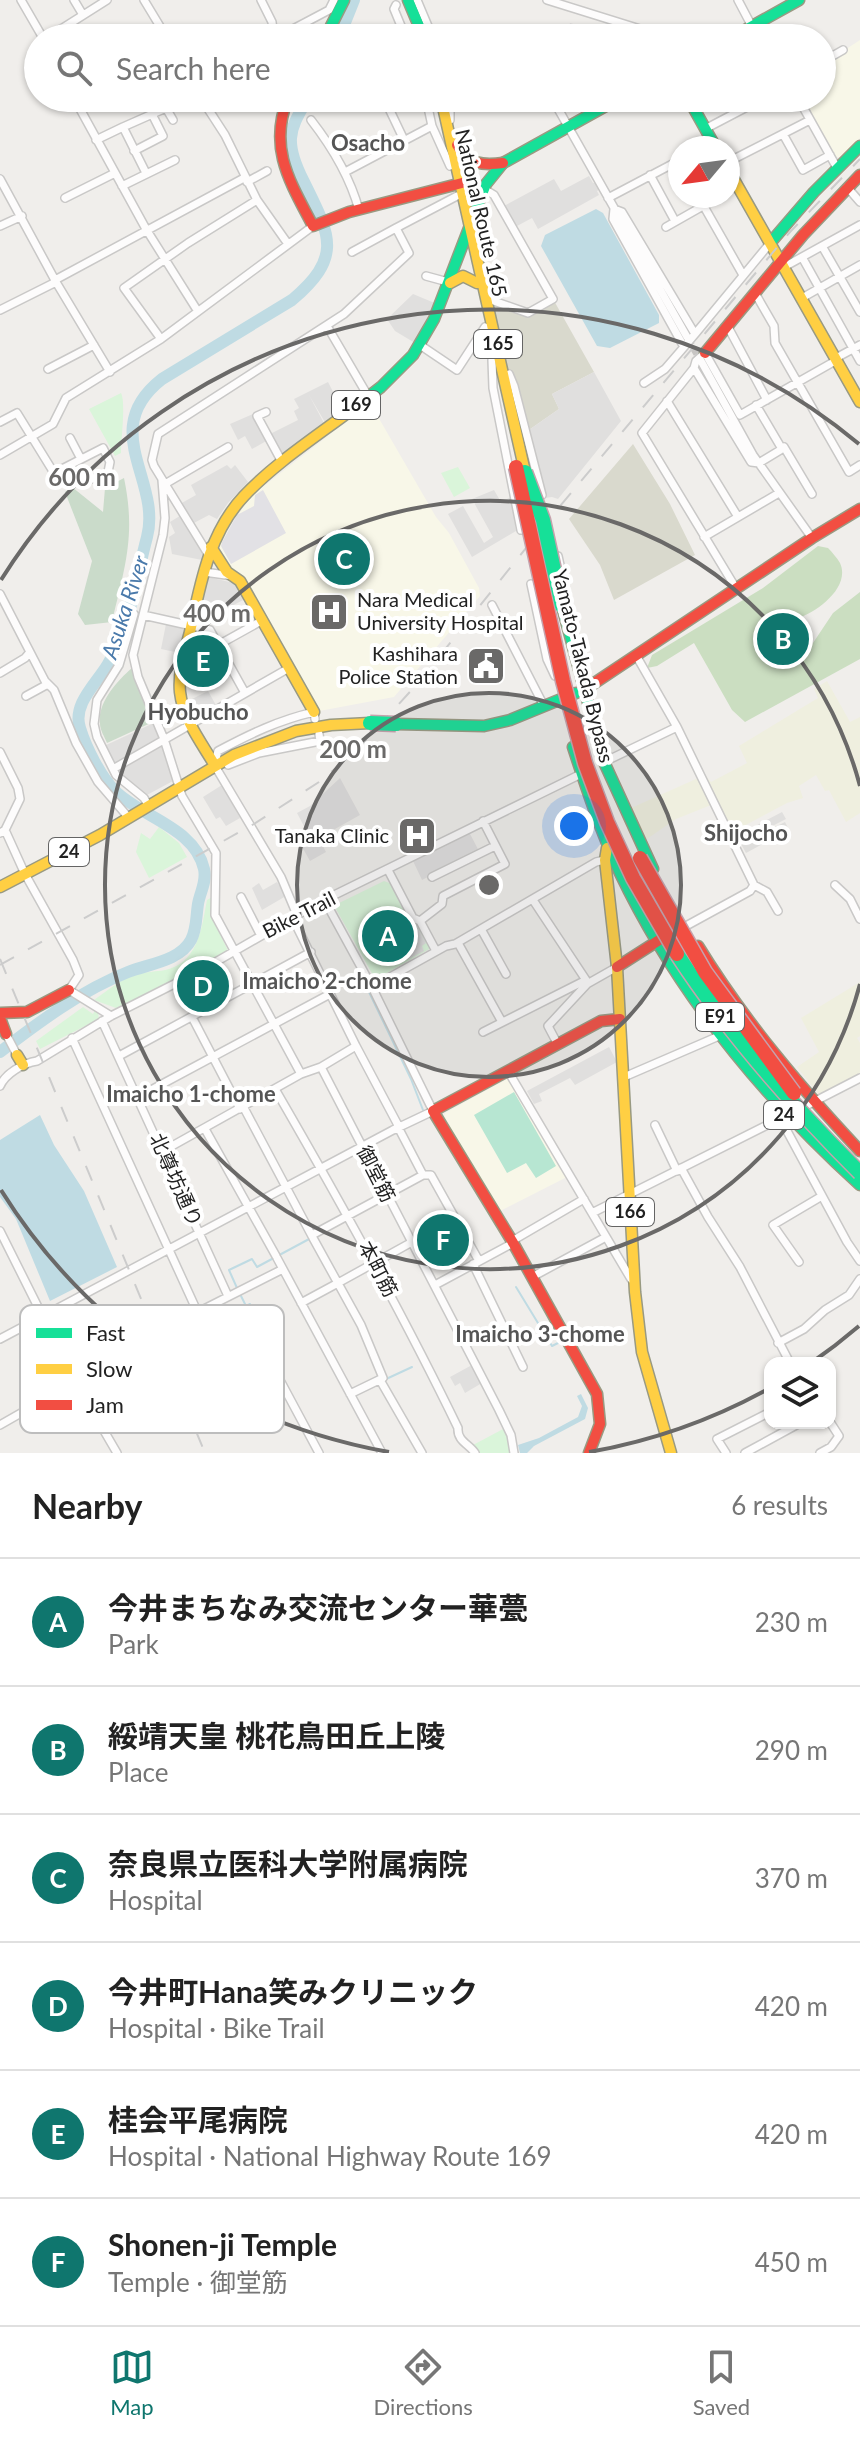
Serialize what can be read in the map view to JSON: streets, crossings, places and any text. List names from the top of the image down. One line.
{"streets":{"main road":["National Route 165","165","169","Yamato-Takada Bypass","24","E91","166"],"street":["Bike Trail","御堂筋","北尊坊通り","本町筋"]},"crossings":[["National Route 165","165"],["National Route 165","169"],["National Route 165","Yamato-Takada Bypass"],["165","Yamato-Takada Bypass"],["165","24"],["169","24"],["Yamato-Takada Bypass","24"],["Bike Trail","北尊坊通り"]],"districts":["Osacho","Hyobucho","Shijocho","Imaicho 2-chome","Imaicho 1-chome","Imaicho 3-chome"],"water":["Asuka River"],"places":{"hospital":["Nara Medical University Hospital","Tanaka Clinic"],"public building":["Kashihara Police Station"]},"legend":["Fast","Slow","Jam"],"north":"bottom left","page":{"search":"Search here","pins":["C","B","E","A","D","F"],"heading":["Nearby","6 results"],"list":[{"mark":"A","name":"今井まちなみ交流センター華甍","note":"Park","value":"230 m"},{"mark":"B","name":"綏靖天皇 桃花鳥田丘上陵","note":"Place","value":"290 m"},{"mark":"C","name":"奈良県立医科大学附属病院","note":"Hospital","value":"370 m"},{"mark":"D","name":"今井町Hana笑みクリニック","note":"Hospital · Bike Trail","value":"420 m"},{"mark":"E","name":"桂会平尾病院","note":"Hospital · National Highway Route 169","value":"420 m"},{"mark":"F","name":"Shonen-ji Temple","note":"Temple · 御堂筋","value":"450 m"}],"nav":["Map","Directions","Saved"]},"rings":["600 m","400 m","200 m"]}
